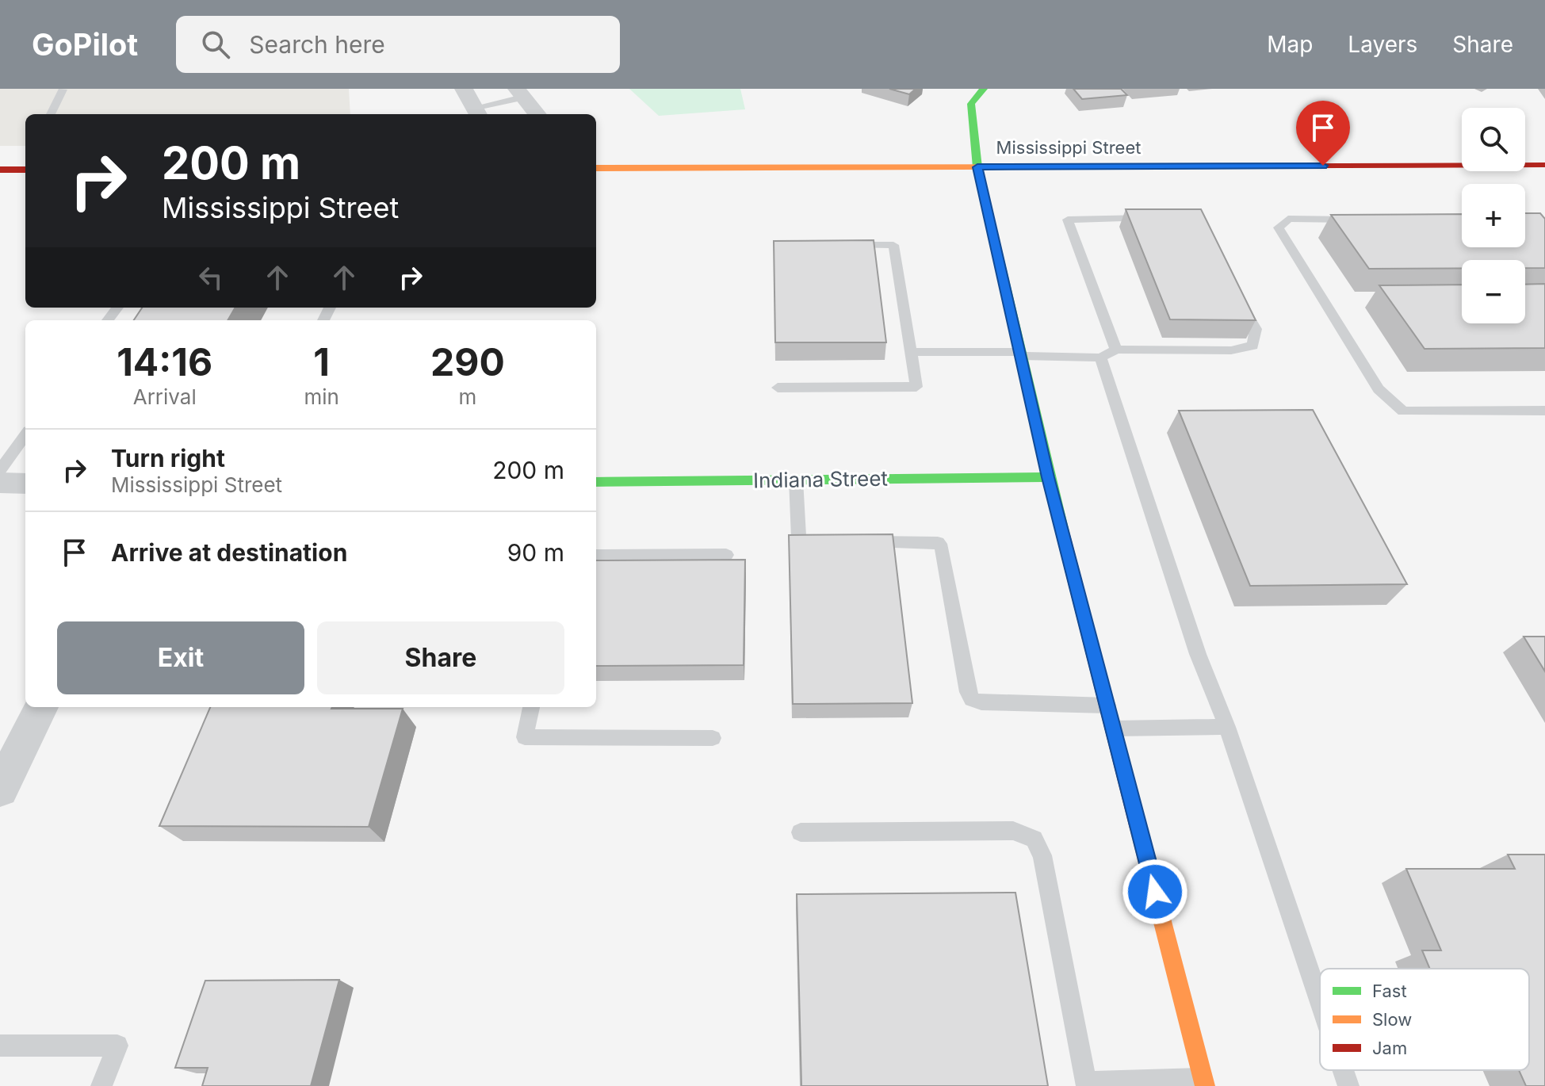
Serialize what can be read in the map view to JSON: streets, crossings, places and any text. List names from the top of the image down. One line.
{"streets":{"street":["Mississippi Street","Indiana Street"]},"legend":["Fast","Slow","Jam"],"page":{"header":"GoPilot","search":"Search here","nav":["Map","Layers","Share"],"map_buttons":["+","−"],"turn":["200 m","Mississippi Street"],"eta":["14:16","Arrival","1","min","290","m"],"list":[{"name":"Turn right","note":"Mississippi Street","value":"200 m"},{"name":"Arrive at destination","value":"90 m"}],"buttons":["Exit","Share"]}}
